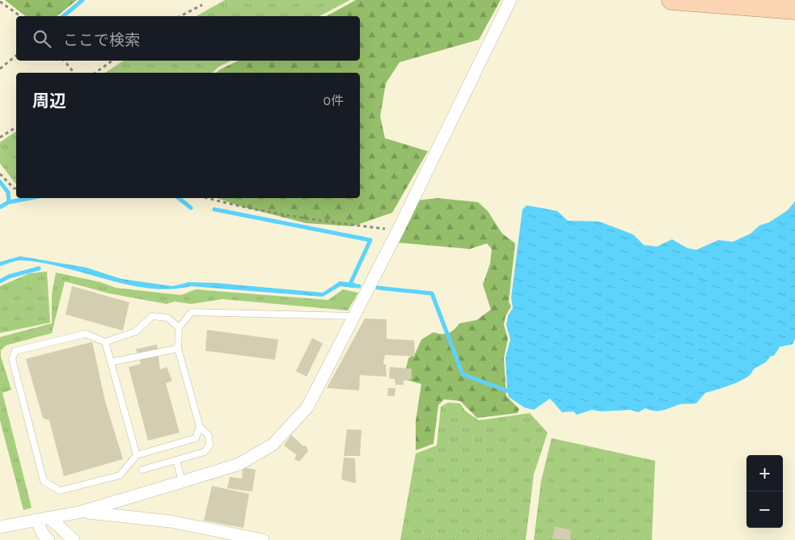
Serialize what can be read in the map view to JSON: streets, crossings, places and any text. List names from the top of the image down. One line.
{"page":{"search":"ここで検索","heading":["周辺","0件"],"map_buttons":["+","−"]}}
